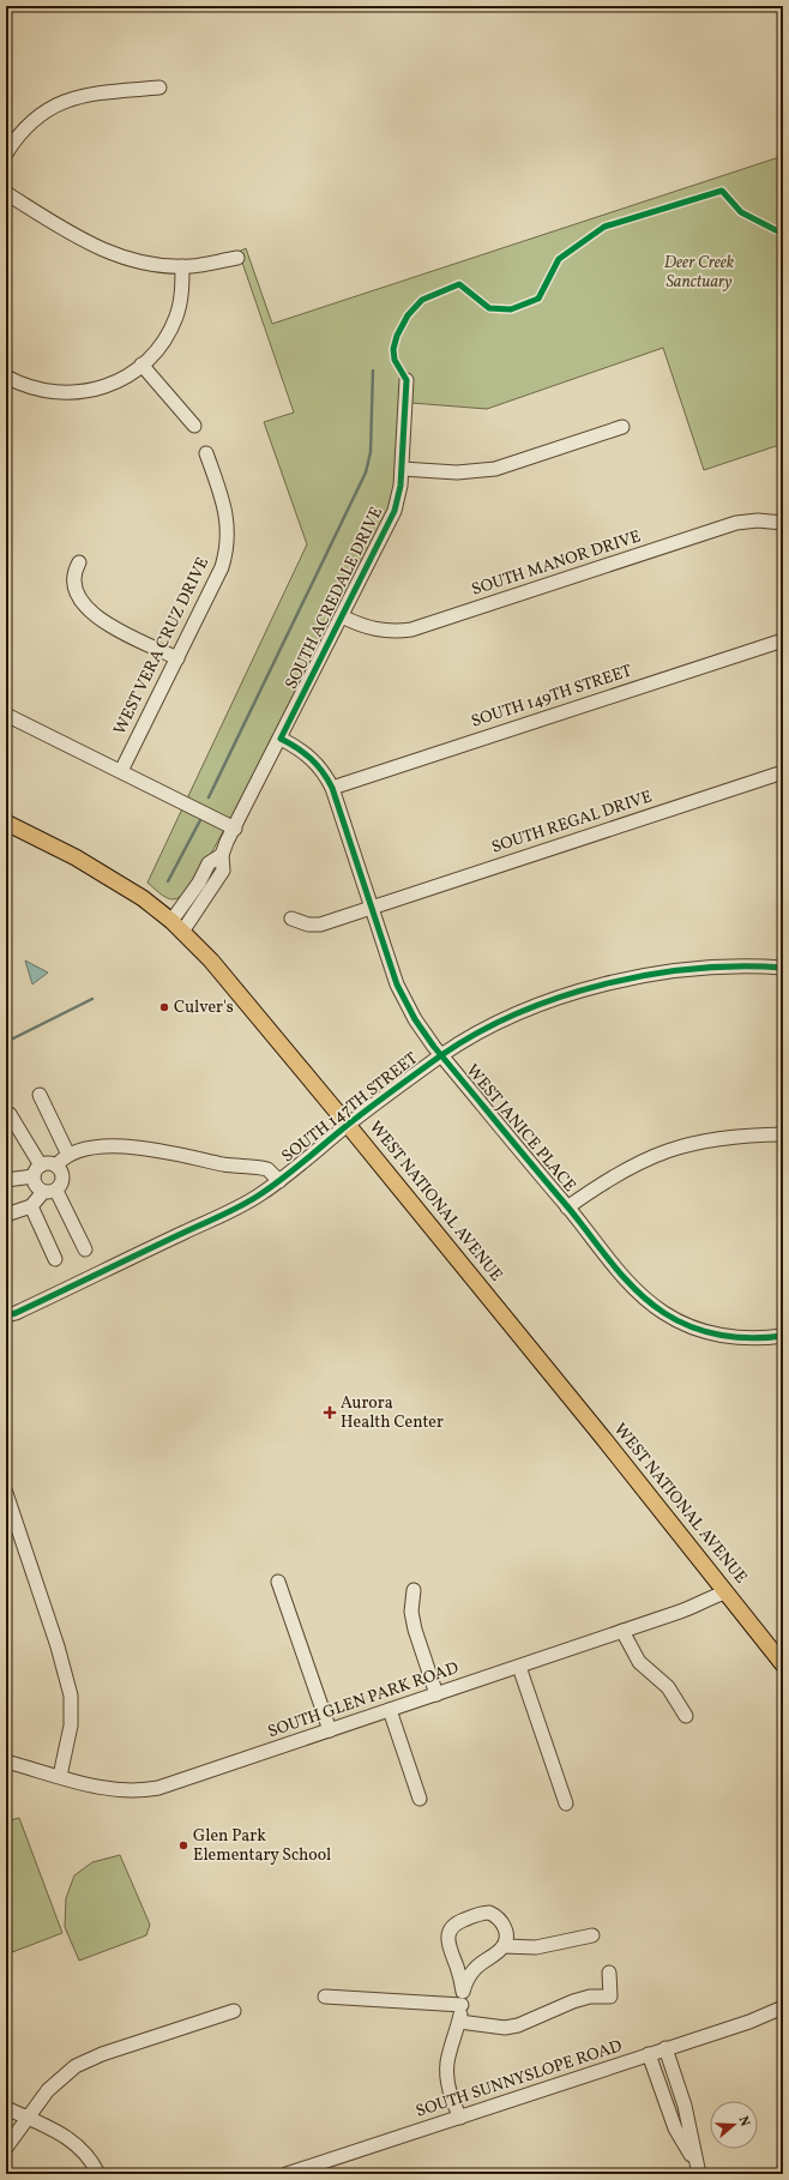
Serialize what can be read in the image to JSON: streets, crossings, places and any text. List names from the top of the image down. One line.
{"streets":{"main road":["WEST NATIONAL AVENUE"],"street":["SOUTH MANOR DRIVE","SOUTH ACREDALE DRIVE","WEST VERA CRUZ DRIVE","SOUTH 149TH STREET","SOUTH REGAL DRIVE","SOUTH 147TH STREET","WEST JANICE PLACE","SOUTH GLEN PARK ROAD","SOUTH SUNNYSLOPE ROAD"]},"crossings":[["SOUTH MANOR DRIVE","SOUTH ACREDALE DRIVE"],["SOUTH ACREDALE DRIVE","WEST JANICE PLACE"],["SOUTH ACREDALE DRIVE","WEST NATIONAL AVENUE"],["SOUTH 149TH STREET","WEST JANICE PLACE"],["SOUTH REGAL DRIVE","WEST JANICE PLACE"],["SOUTH 147TH STREET","WEST JANICE PLACE"],["SOUTH 147TH STREET","WEST NATIONAL AVENUE"],["WEST NATIONAL AVENUE","SOUTH GLEN PARK ROAD"]],"parks":["Deer Creek Sanctuary"],"places":{"other":["Culver's","Glen Park Elementary School"],"health":["Aurora Health Center"]},"north":"right"}
